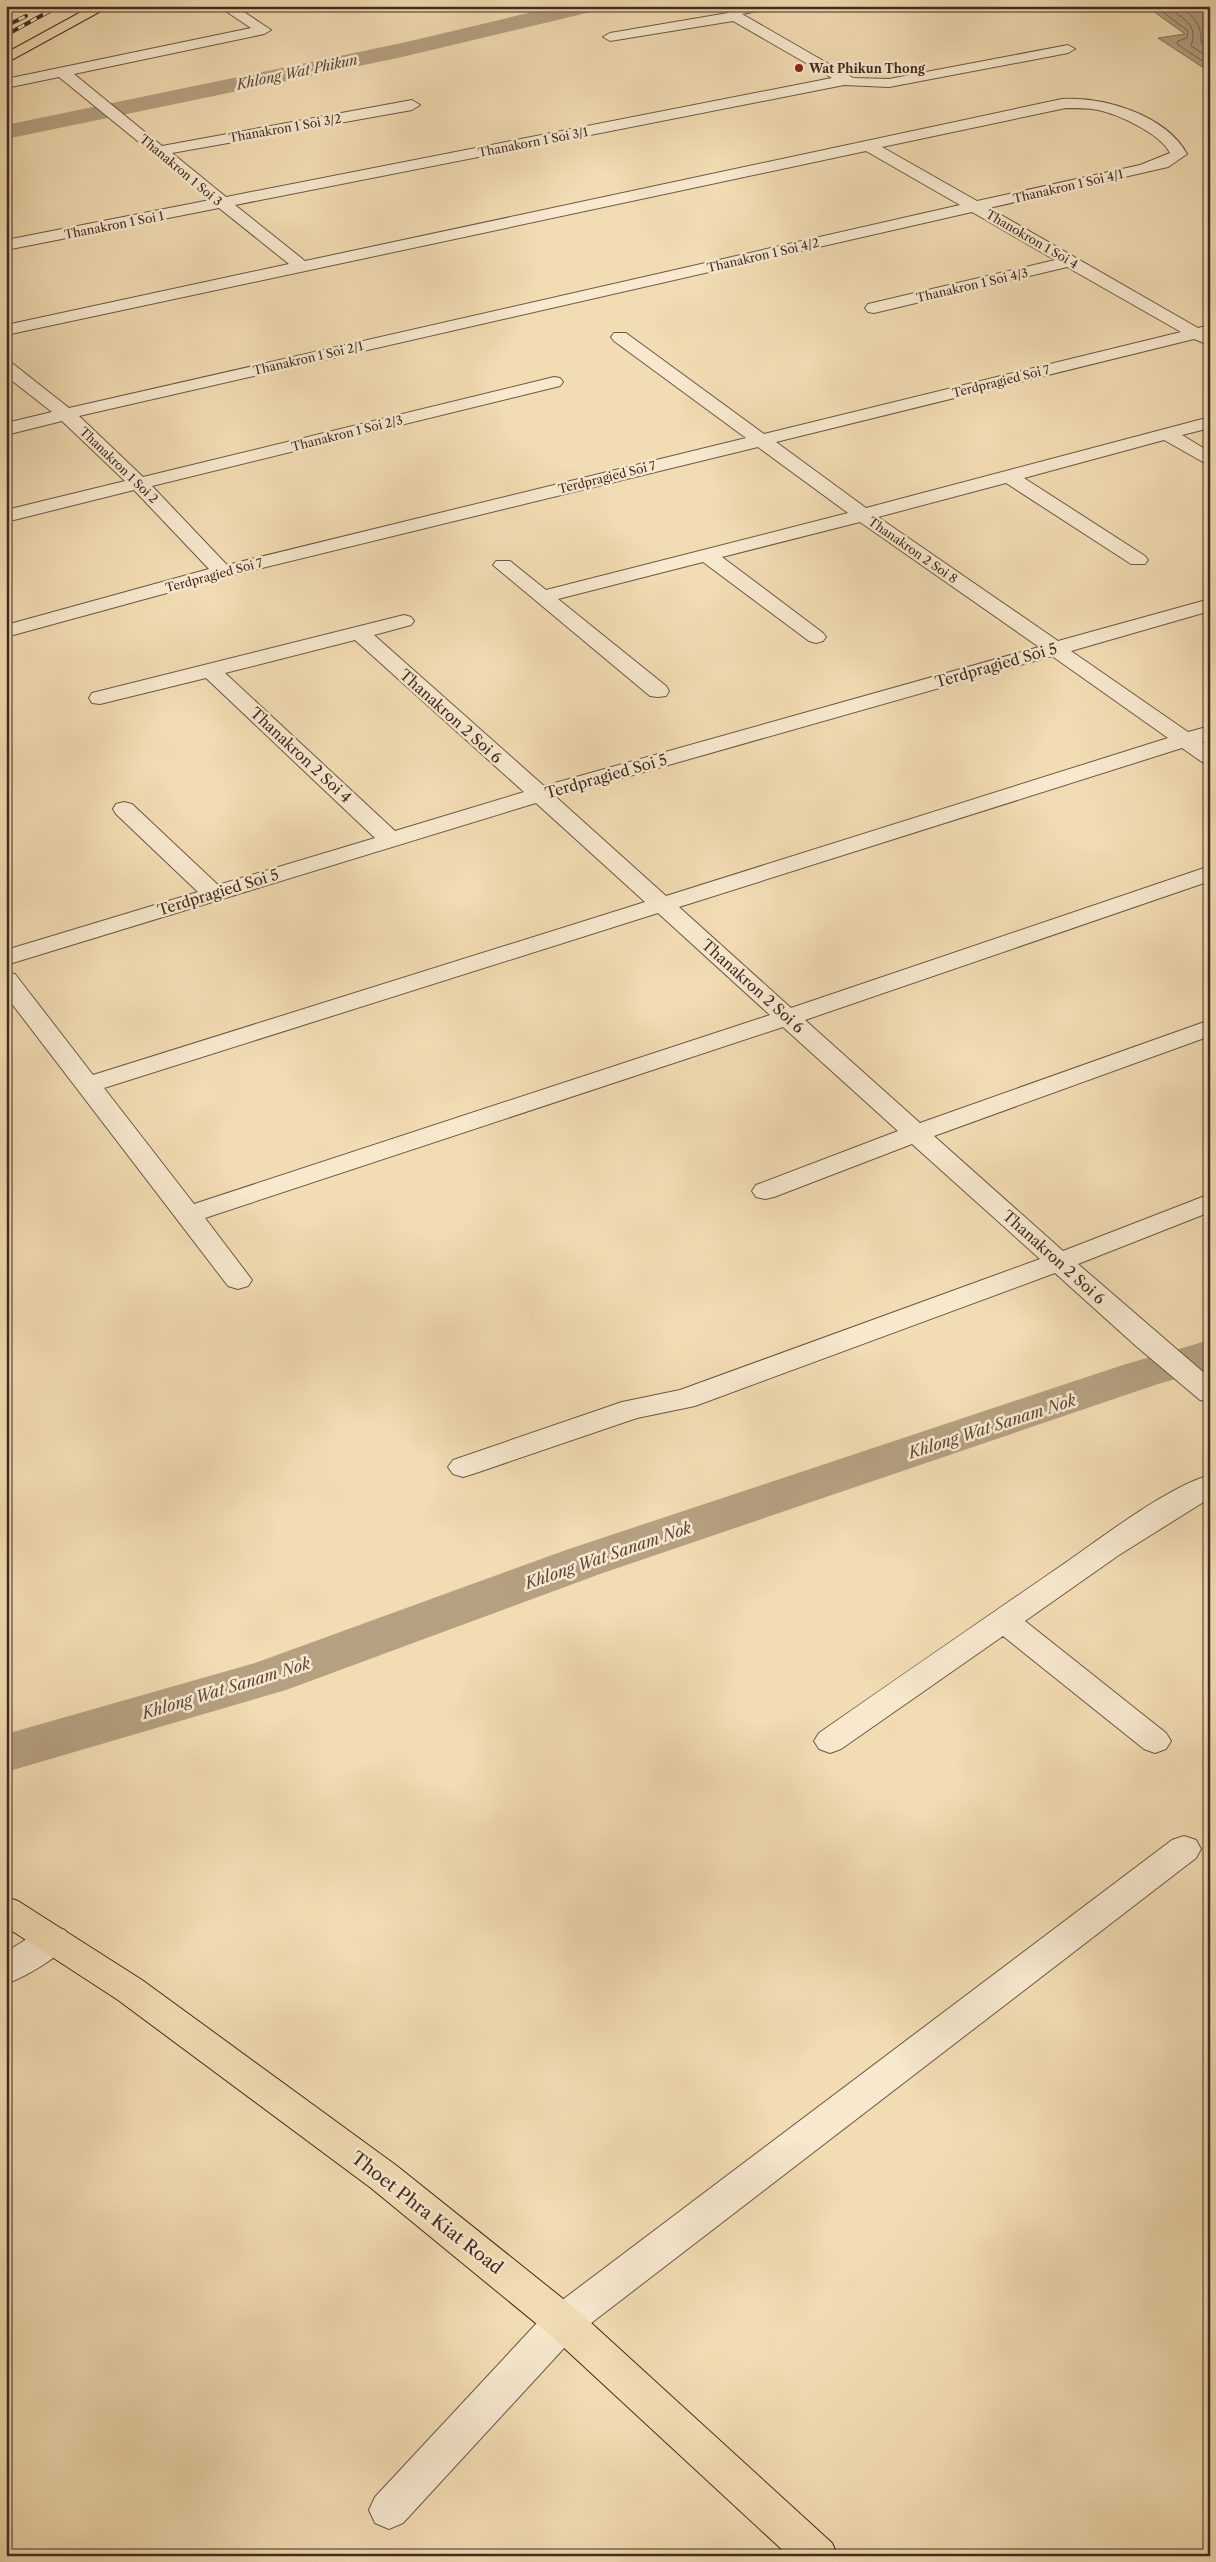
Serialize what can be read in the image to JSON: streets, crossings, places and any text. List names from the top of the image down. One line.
{"streets":{"main road":["Thoet Phra Kiat Road"],"street":["Thanakron 1 Soi 3/2","Thanakorn 1 Soi 3/1","Thanakron 1 Soi 3","Thanakron 1 Soi 4/1","Thanakron 1 Soi 1","Thanokron 1 Soi 4","Thanakron 1 Soi 4/2","Thanakron 1 Soi 4/3","Thanakron 1 Soi 2/1","Terdpragied Soi 7","Thanakron 1 Soi 2/3","Thanakron 1 Soi 2","Thanakron 2 Soi 8","Terdpragied Soi 5","Thanakron 2 Soi 6","Thanakron 2 Soi 4"]},"crossings":[["Thanakron 1 Soi 3/2","Thanakron 1 Soi 3"],["Thanakorn 1 Soi 3/1","Thanakron 1 Soi 3"],["Thanakorn 1 Soi 3/1","Thanakron 1 Soi 1"],["Thanakron 1 Soi 3","Thanakron 1 Soi 1"],["Thanakron 1 Soi 4/1","Thanokron 1 Soi 4"],["Thanakron 1 Soi 4/1","Thanakron 1 Soi 4/2"],["Thanokron 1 Soi 4","Thanakron 1 Soi 4/2"],["Thanokron 1 Soi 4","Thanakron 1 Soi 4/3"],["Thanokron 1 Soi 4","Terdpragied Soi 7"],["Thanakron 1 Soi 4/2","Thanakron 1 Soi 2/1"],["Thanakron 1 Soi 2/1","Thanakron 1 Soi 2"],["Terdpragied Soi 7","Thanakron 1 Soi 2"],["Terdpragied Soi 7","Thanakron 2 Soi 8"],["Thanakron 1 Soi 2/3","Thanakron 1 Soi 2"],["Thanakron 2 Soi 8","Terdpragied Soi 5"],["Terdpragied Soi 5","Thanakron 2 Soi 6"],["Terdpragied Soi 5","Thanakron 2 Soi 4"]],"water":["Khlong Wat Phikun","Khlong Wat Sanam Nok"],"places":["Wat Phikun Thong"]}
